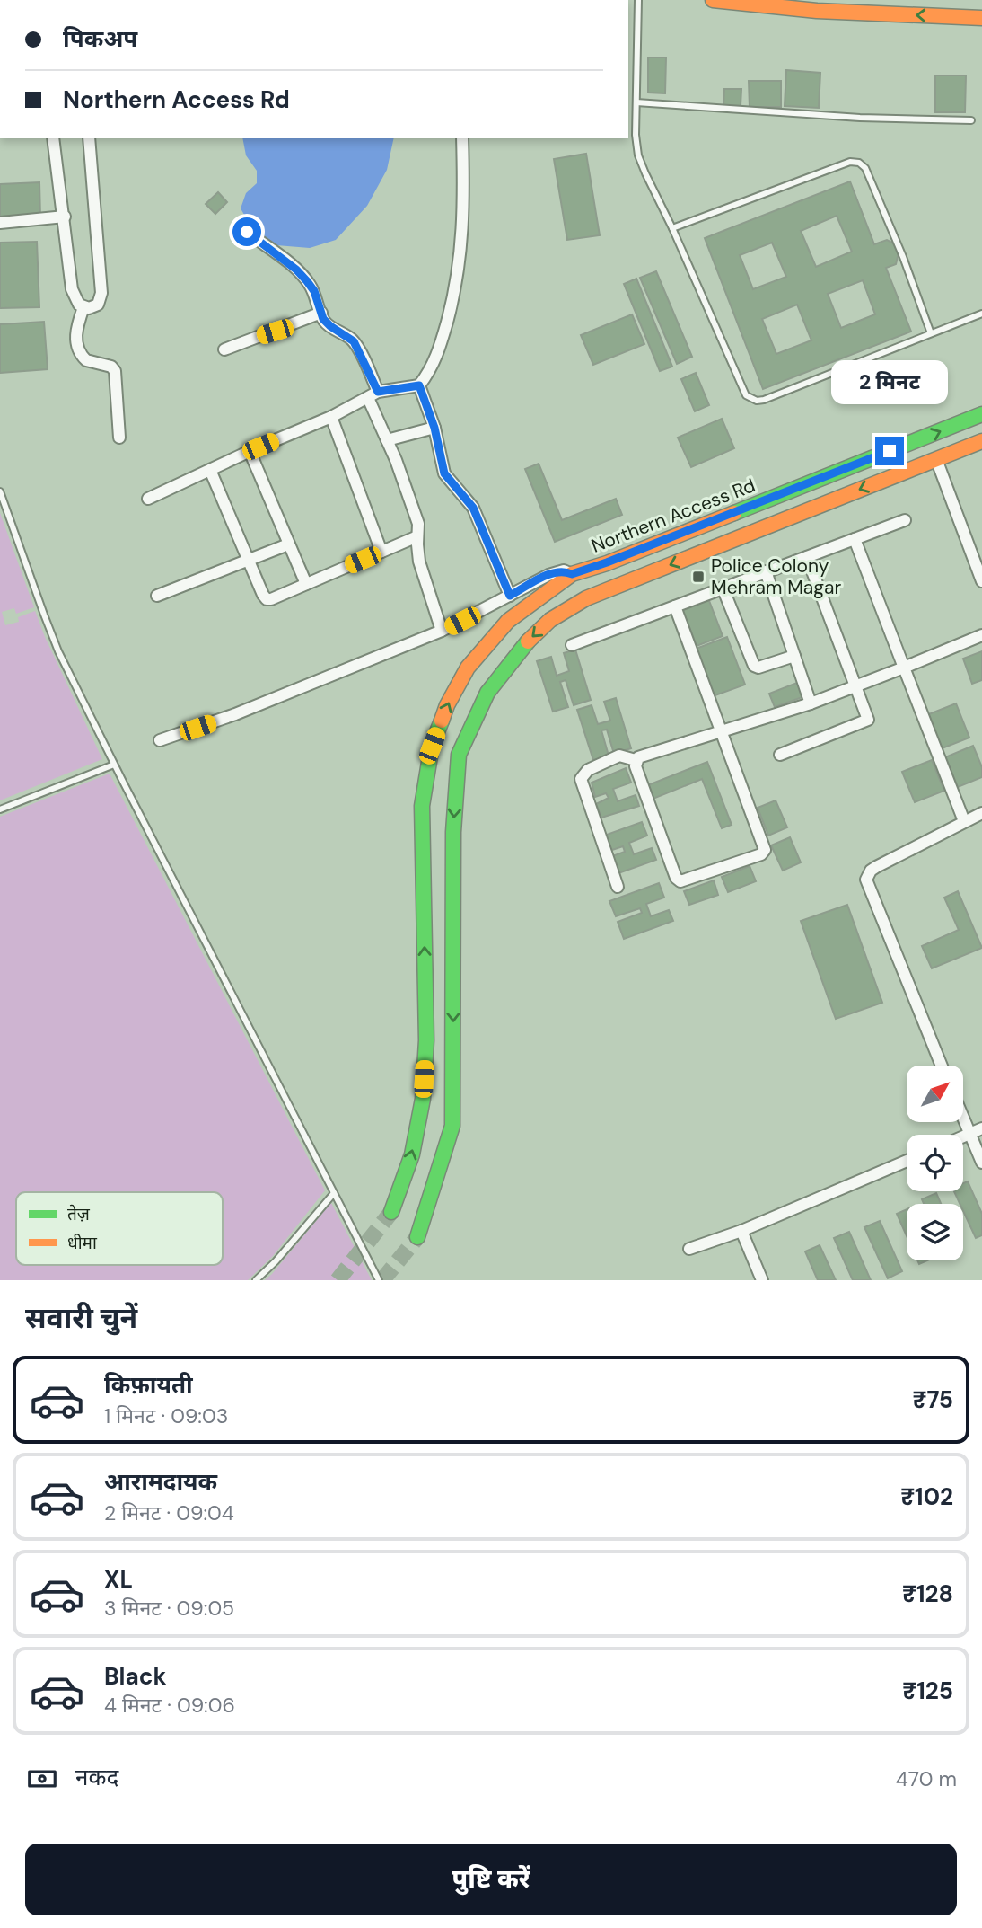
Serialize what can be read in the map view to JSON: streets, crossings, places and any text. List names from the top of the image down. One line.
{"streets":{"main road":["Northern Access Rd"]},"one_way":["Northern Access Rd"],"places":{"transit":["Police Colony Mehram Magar"]},"legend":["तेज़","धीमा"],"north":"top right","page":{"banner":["पिकअप","Northern Access Rd"],"bubble":"2 मिनट","heading":"सवारी चुनें","list":[{"name":"किफ़ायती","note":"1 मिनट · 09:03","value":"₹75"},{"name":"आरामदायक","note":"2 मिनट · 09:04","value":"₹102"},{"name":"XL","note":"3 मिनट · 09:05","value":"₹128"},{"name":"Black","note":"4 मिनट · 09:06","value":"₹125"}],"pay":["नकद","470 m"],"buttons":"पुष्टि करें"}}
